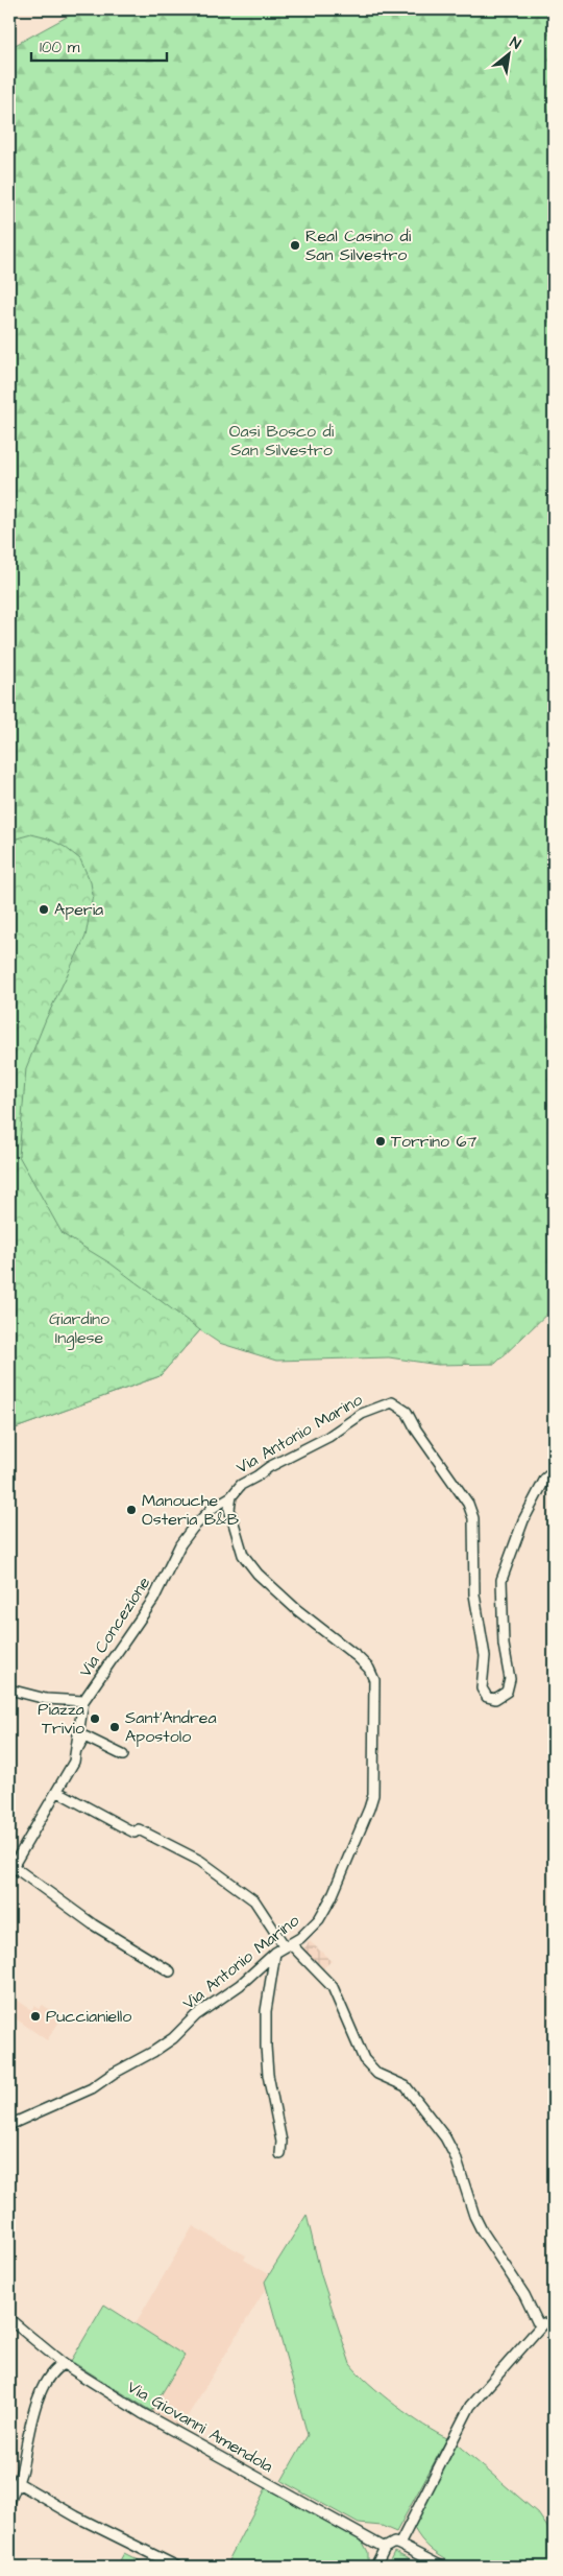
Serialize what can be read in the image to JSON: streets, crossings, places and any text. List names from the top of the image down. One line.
{"streets":{"street":["Via Antonio Marino","Via Concezione","Via Giovanni Amendola"]},"crossings":[["Via Antonio Marino","Via Concezione"]],"parks":["Oasi Bosco di San Silvestro","Giardino Inglese"],"places":["Real Casino di San Silvestro","Aperia","Torrino 67","Manouche Osteria B&B","Piazza Trivio","Sant'Andrea Apostolo","Puccianiello"],"scale_bar":"100 m","north":"top right"}
